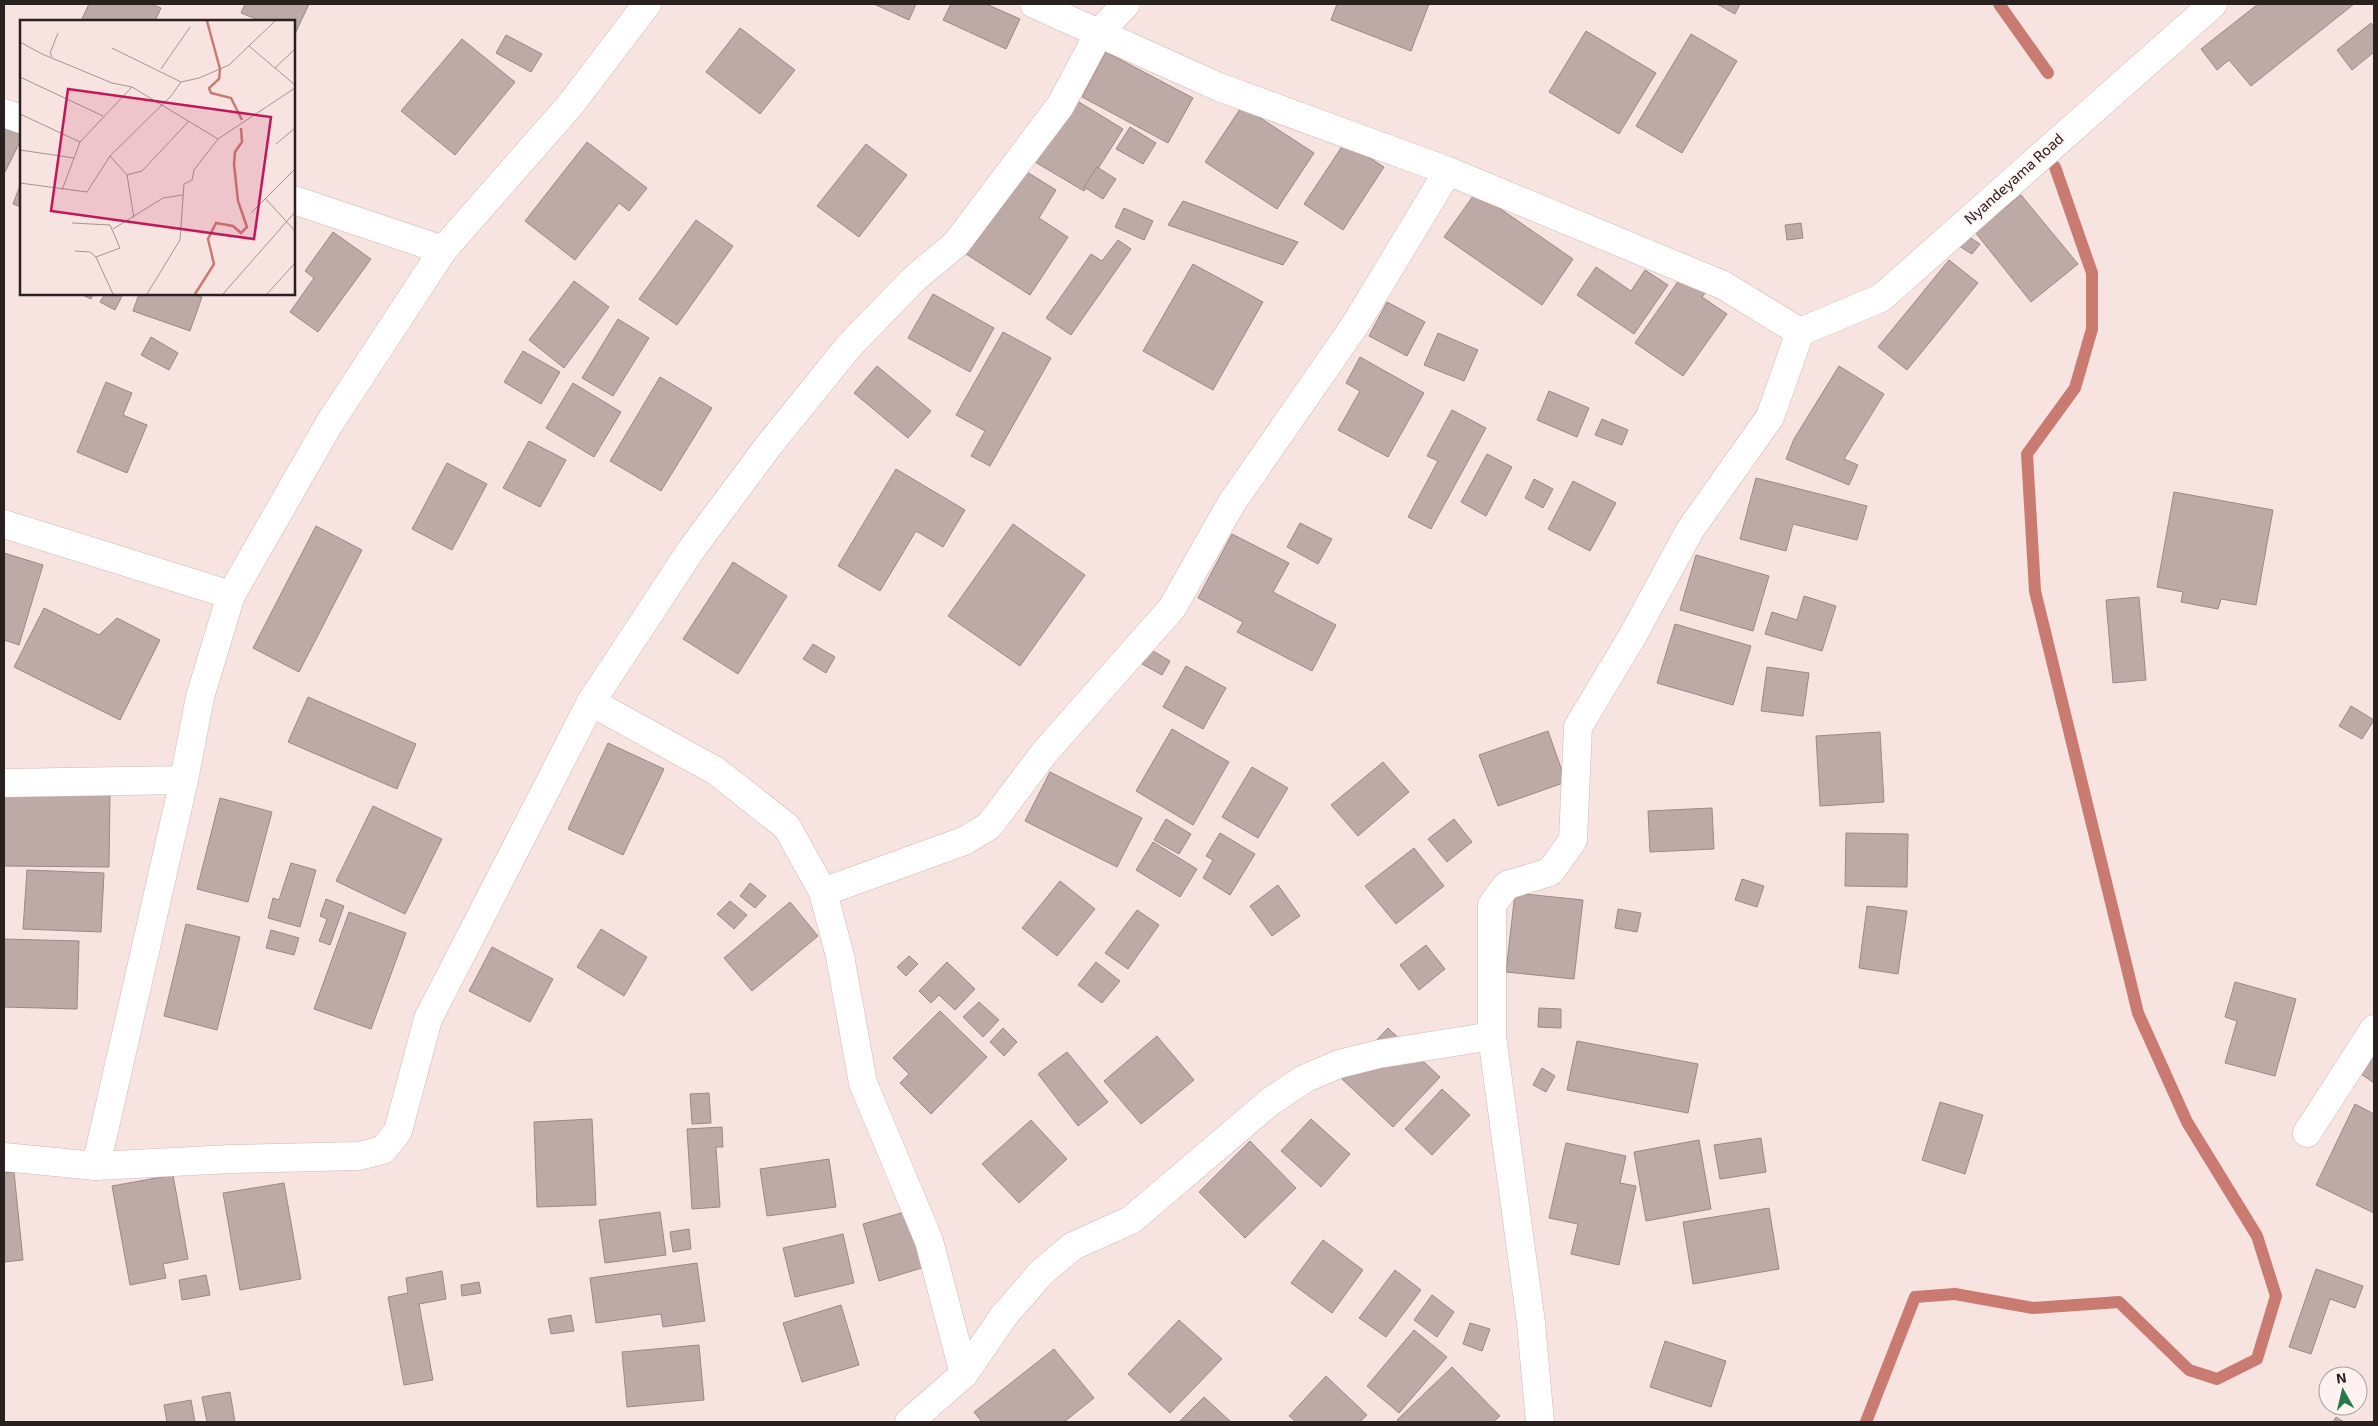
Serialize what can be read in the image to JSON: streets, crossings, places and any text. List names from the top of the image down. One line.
{"streets":{"street":["Nyandeyama Road"]},"north":"top"}
